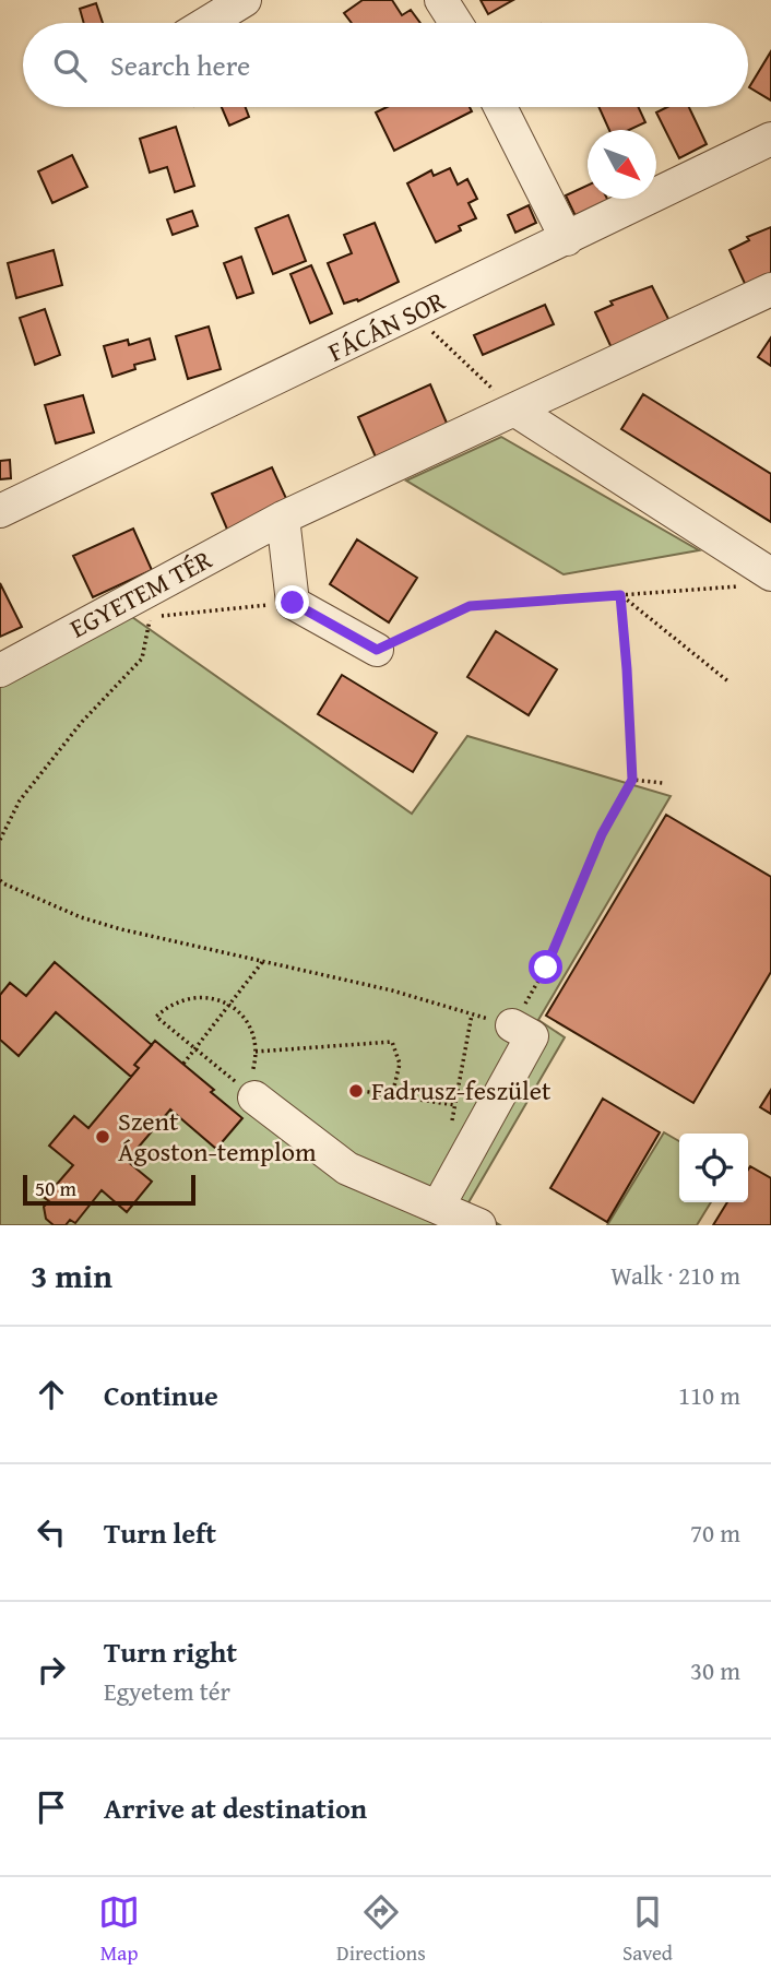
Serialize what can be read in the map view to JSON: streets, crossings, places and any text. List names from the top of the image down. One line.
{"streets":{"street":["FÁCÁN SOR","EGYETEM TÉR"]},"places":["Fadrusz-feszület","Szent Ágoston-templom"],"scale_bar":"50 m","north":"bottom right","page":{"search":"Search here","scale":"50 m","heading":["3 min","Walk · 210 m"],"list":[["Continue","110 m"],["Turn left","70 m"],["Turn right","Egyetem tér","30 m"],"Arrive at destination"],"nav":["Map","Directions","Saved"]}}
